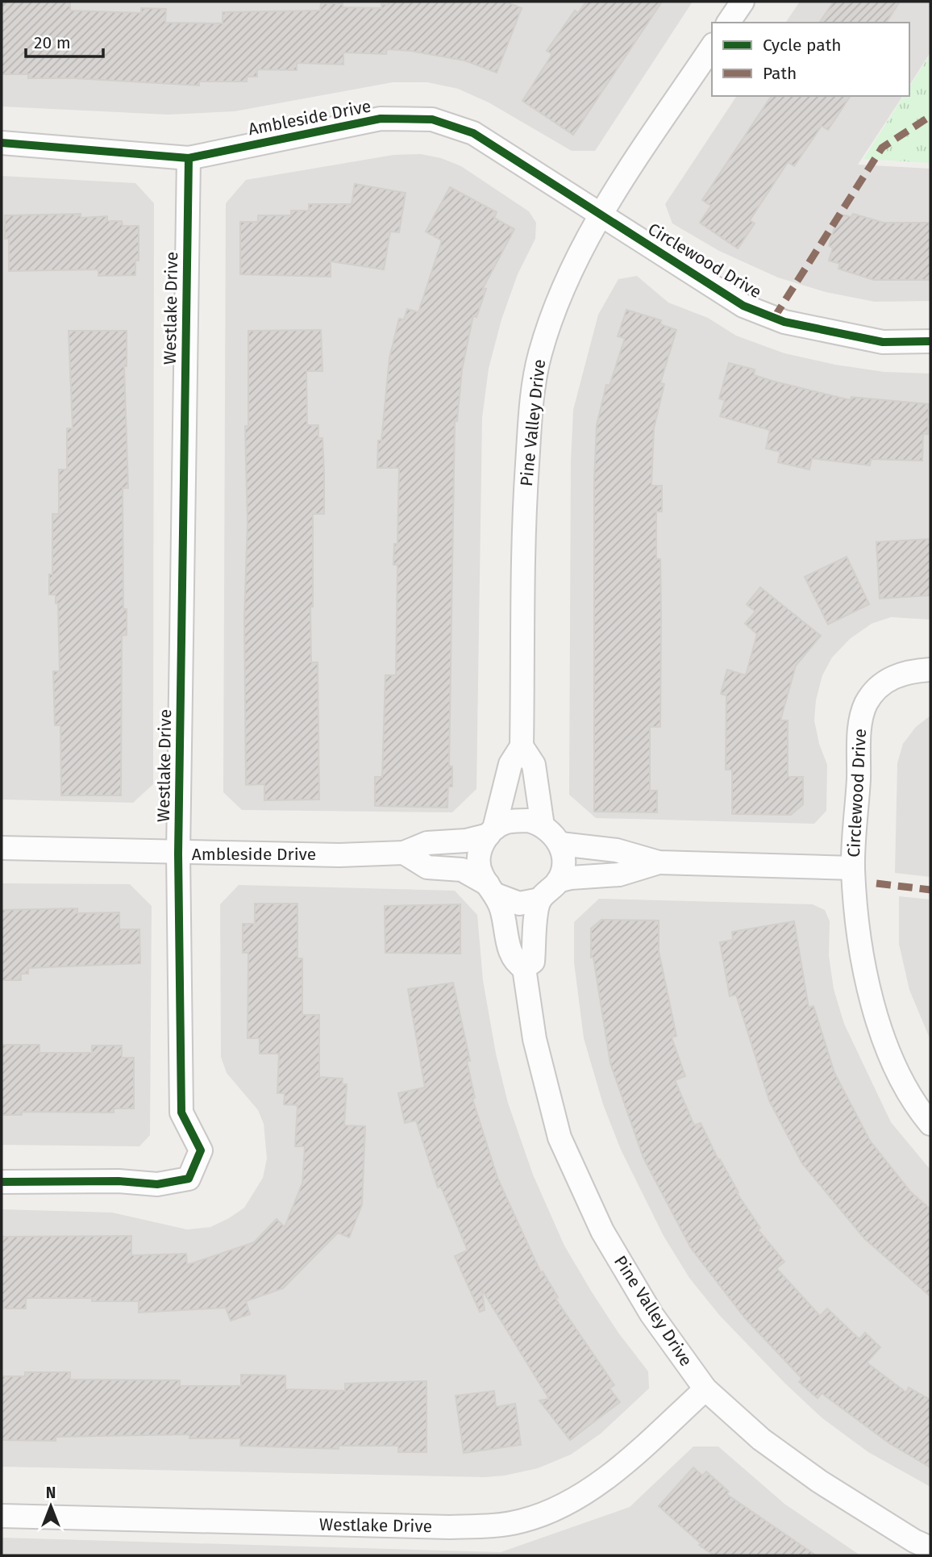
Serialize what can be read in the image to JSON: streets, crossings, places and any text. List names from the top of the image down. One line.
{"streets":{"street":["Ambleside Drive","Circlewood Drive","Westlake Drive","Pine Valley Drive"]},"crossings":[["Ambleside Drive","Circlewood Drive"],["Ambleside Drive","Westlake Drive"],["Ambleside Drive","Pine Valley Drive"],["Circlewood Drive","Pine Valley Drive"],["Westlake Drive","Pine Valley Drive"]],"legend":["Cycle path","Path"],"scale_bar":"20 m","north":"top"}
